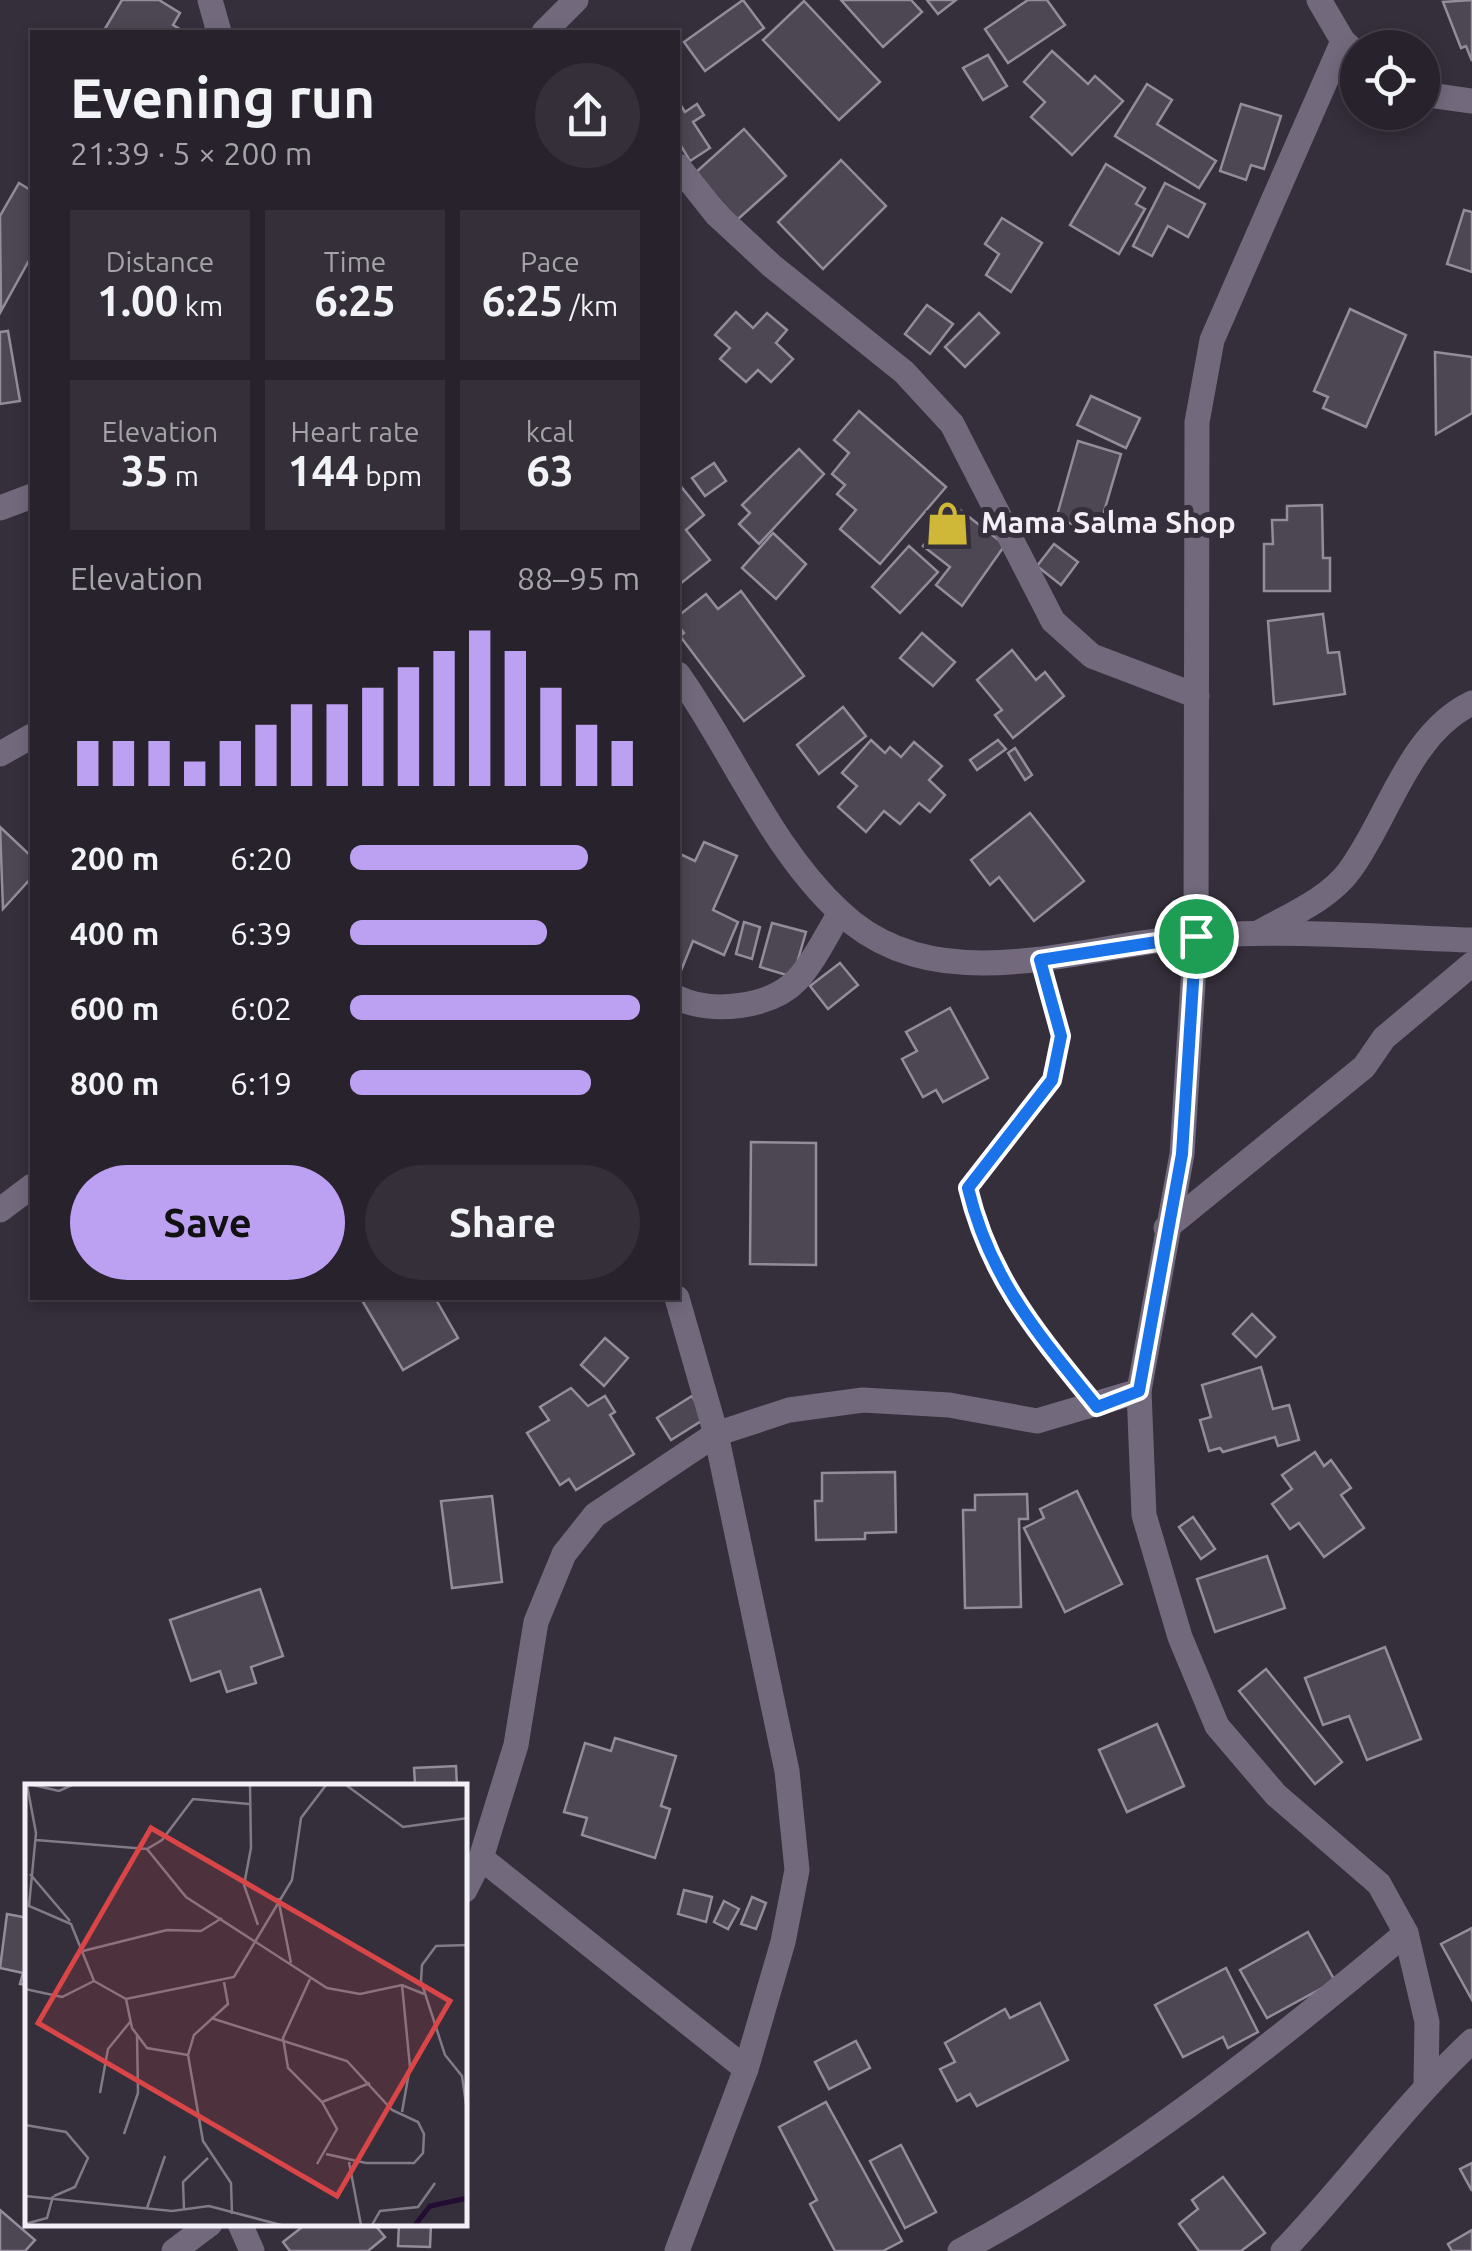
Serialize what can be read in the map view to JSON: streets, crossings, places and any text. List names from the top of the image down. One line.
{"places":{"shop":["Mama Salma Shop"]},"page":{"heading":["Evening run","21:39 · 5 × 200 m"],"stats":[["Distance","1.00 km"],["Time","6:25"],["Pace","6:25 /km"],["Elevation","35 m"],["Heart rate","144 bpm"],["kcal","63"]],"chart":["Elevation","88–95 m"],"list":[{"name":"200 m","note":"6:20"},{"name":"400 m","note":"6:39"},{"name":"600 m","note":"6:02"},{"name":"800 m","note":"6:19"}],"buttons":["Save","Share"]}}
